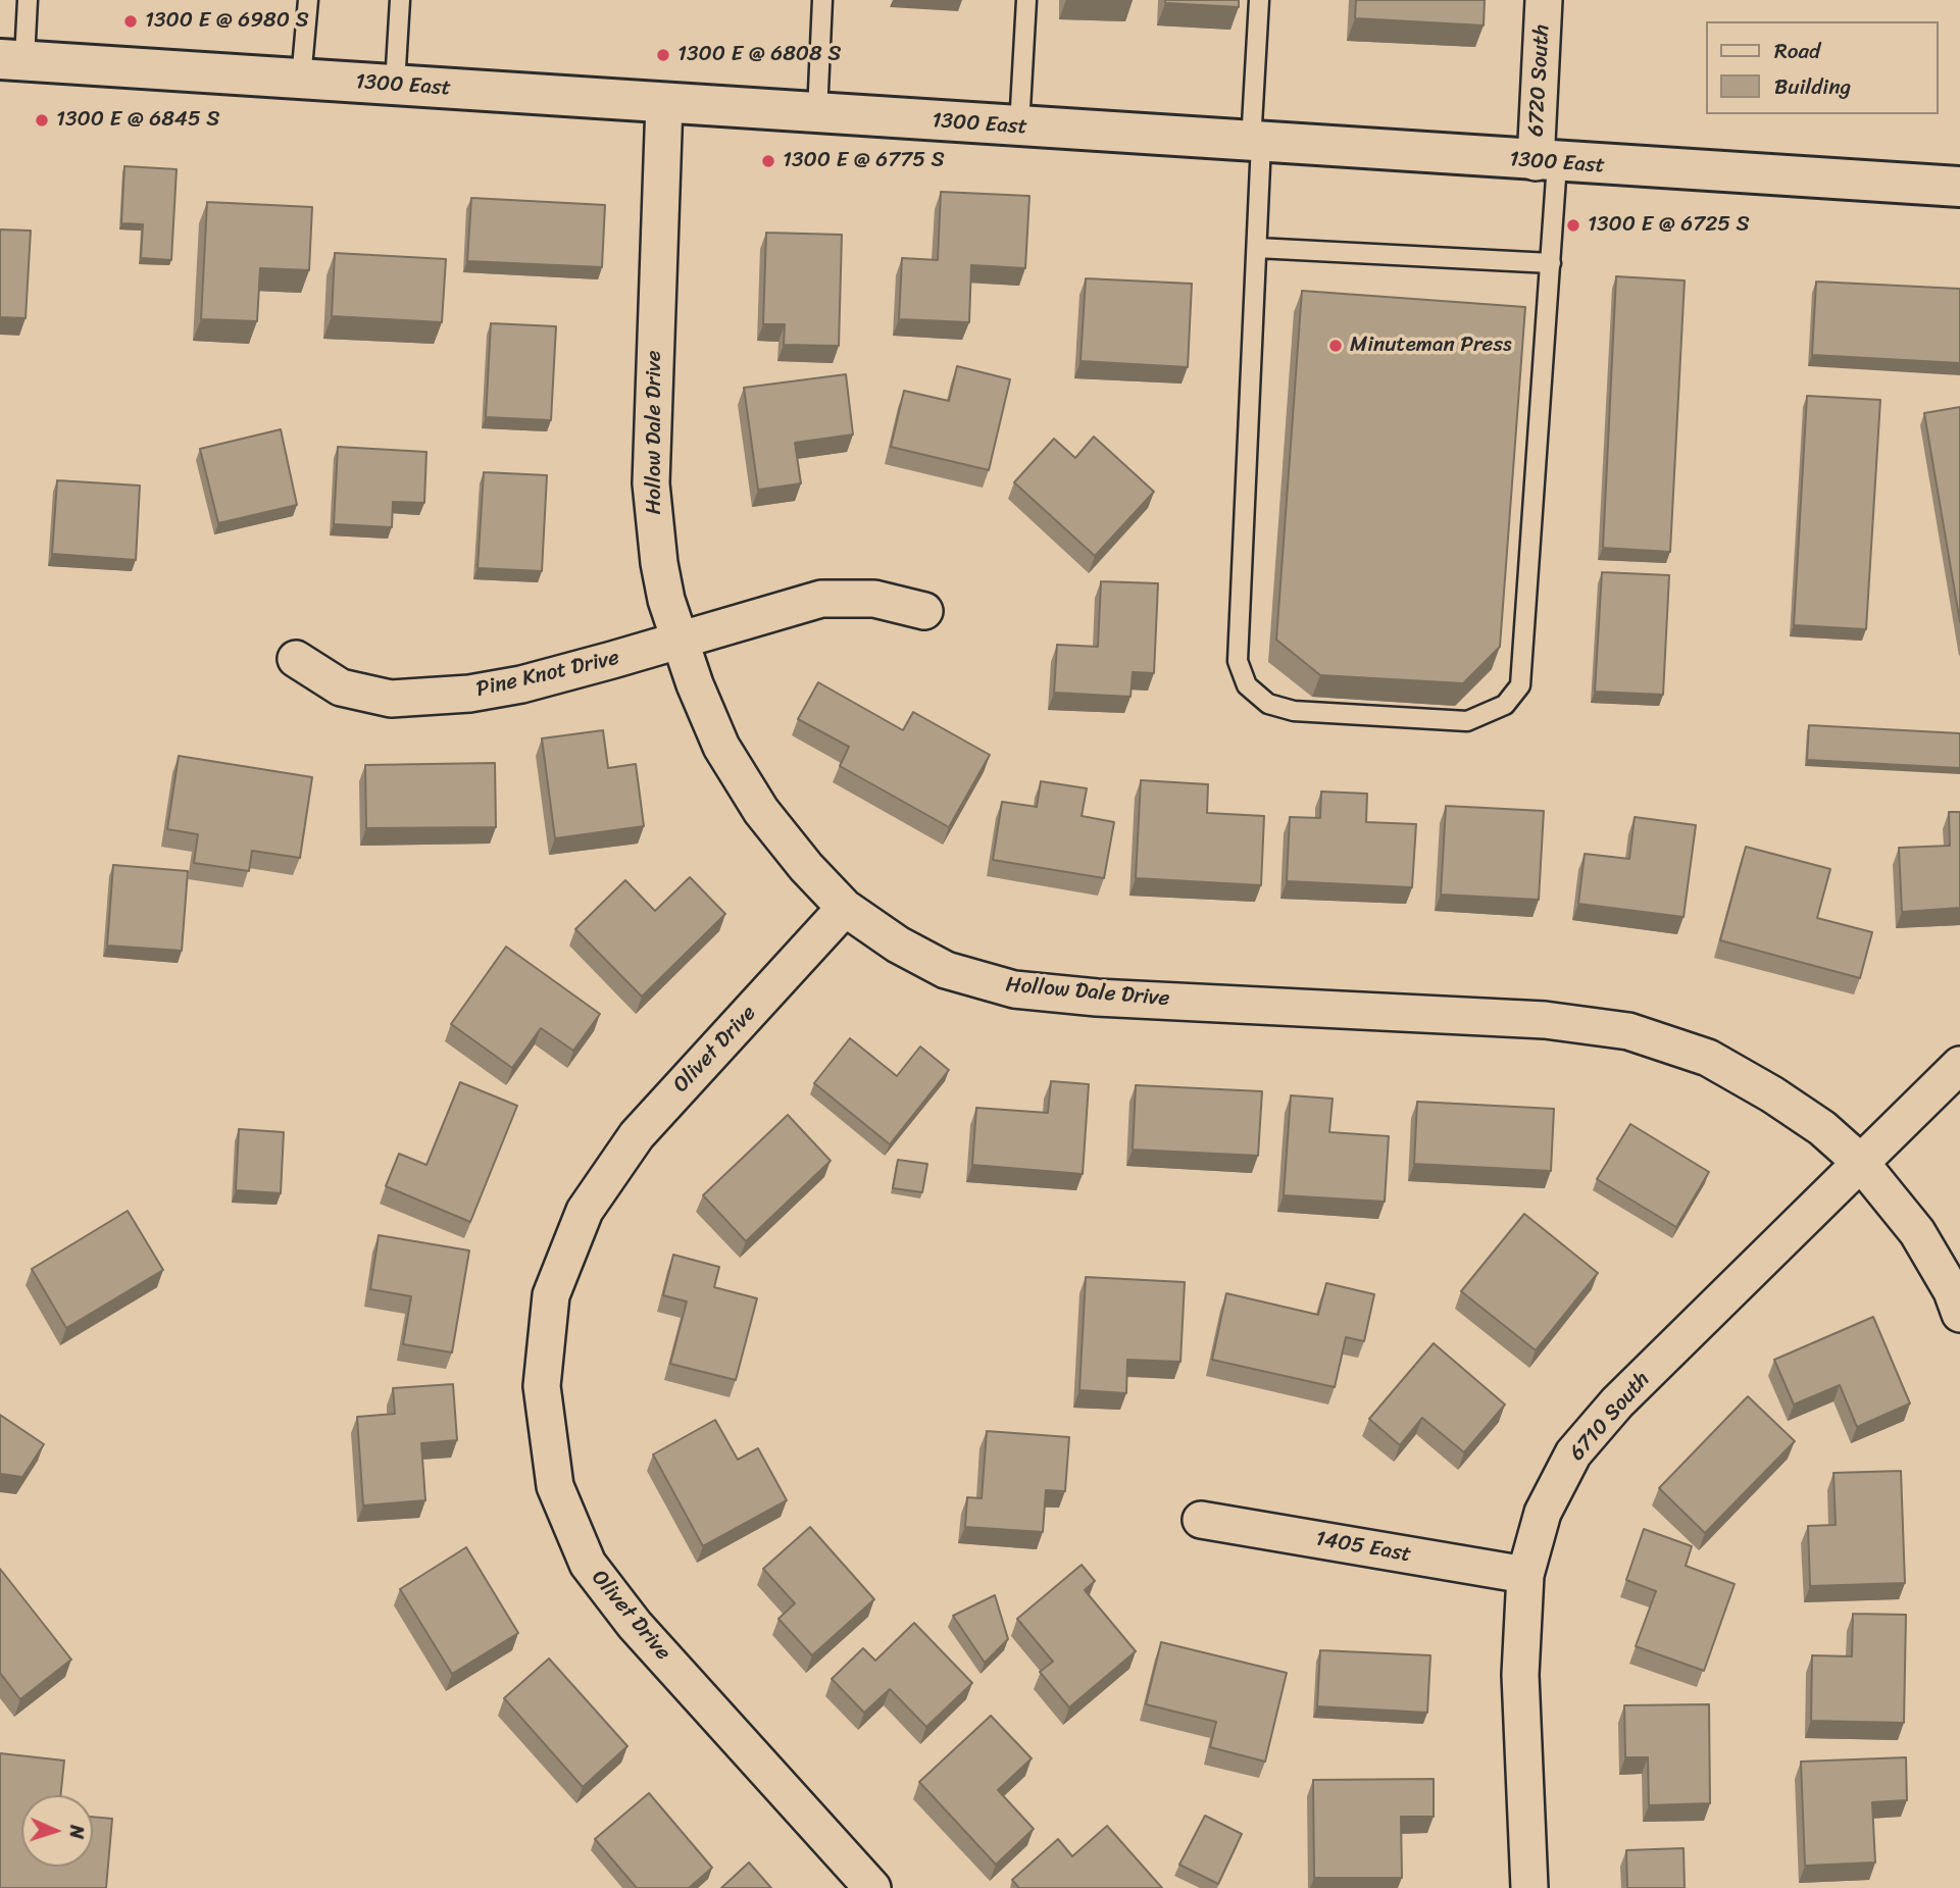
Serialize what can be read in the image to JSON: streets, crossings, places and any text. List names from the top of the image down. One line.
{"streets":{"main road":["1300 East"],"street":["6720 South","Hollow Dale Drive","Pine Knot Drive","Olivet Drive","6710 South","1405 East"]},"crossings":[["6720 South","1300 East"],["1300 East","Hollow Dale Drive"],["Hollow Dale Drive","Pine Knot Drive"],["Hollow Dale Drive","Olivet Drive"],["Hollow Dale Drive","6710 South"],["6710 South","1405 East"]],"places":["1300 E @ 6980 S","1300 E @ 6808 S","1300 E @ 6845 S","1300 E @ 6775 S","1300 E @ 6725 S","Minuteman Press"],"legend":["Road","Building"],"north":"right"}
